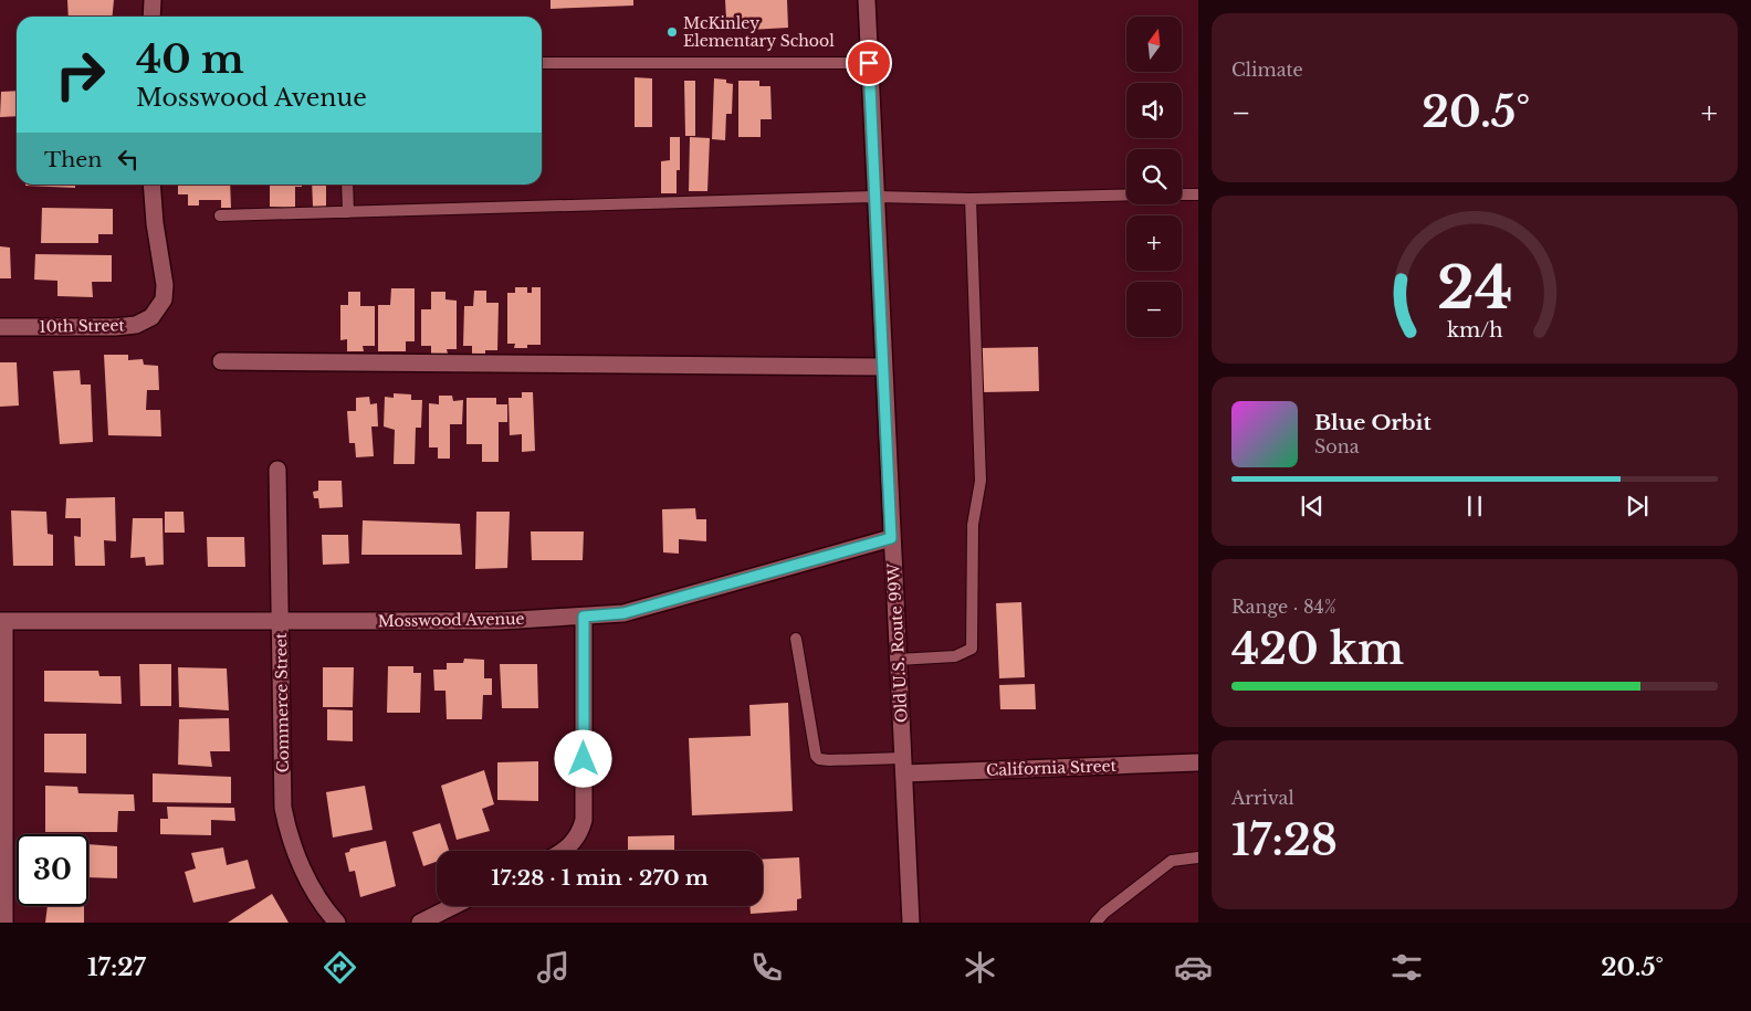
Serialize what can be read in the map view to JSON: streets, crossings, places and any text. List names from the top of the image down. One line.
{"streets":{"street":["10th Street","Mosswood Avenue","Old U.S. Route 99W","Commerce Street","California Street"]},"crossings":[["Mosswood Avenue","Old U.S. Route 99W"],["Mosswood Avenue","Commerce Street"],["Old U.S. Route 99W","California Street"]],"places":["McKinley Elementary School"],"north":"top","page":{"tile":["Climate",["Range · 84%","420 km"],["Arrival","17:28"]],"map_buttons":["+","−"],"turn":["40 m","Mosswood Avenue"],"heat":["−","20.5°","+"],"then":"Then","song":["Blue Orbit","Sona"],"limit":"30","trip":"17:28 · 1 min · 270 m","tabs":["17:27","20.5°"],"gauge":["24","km/h"]}}
